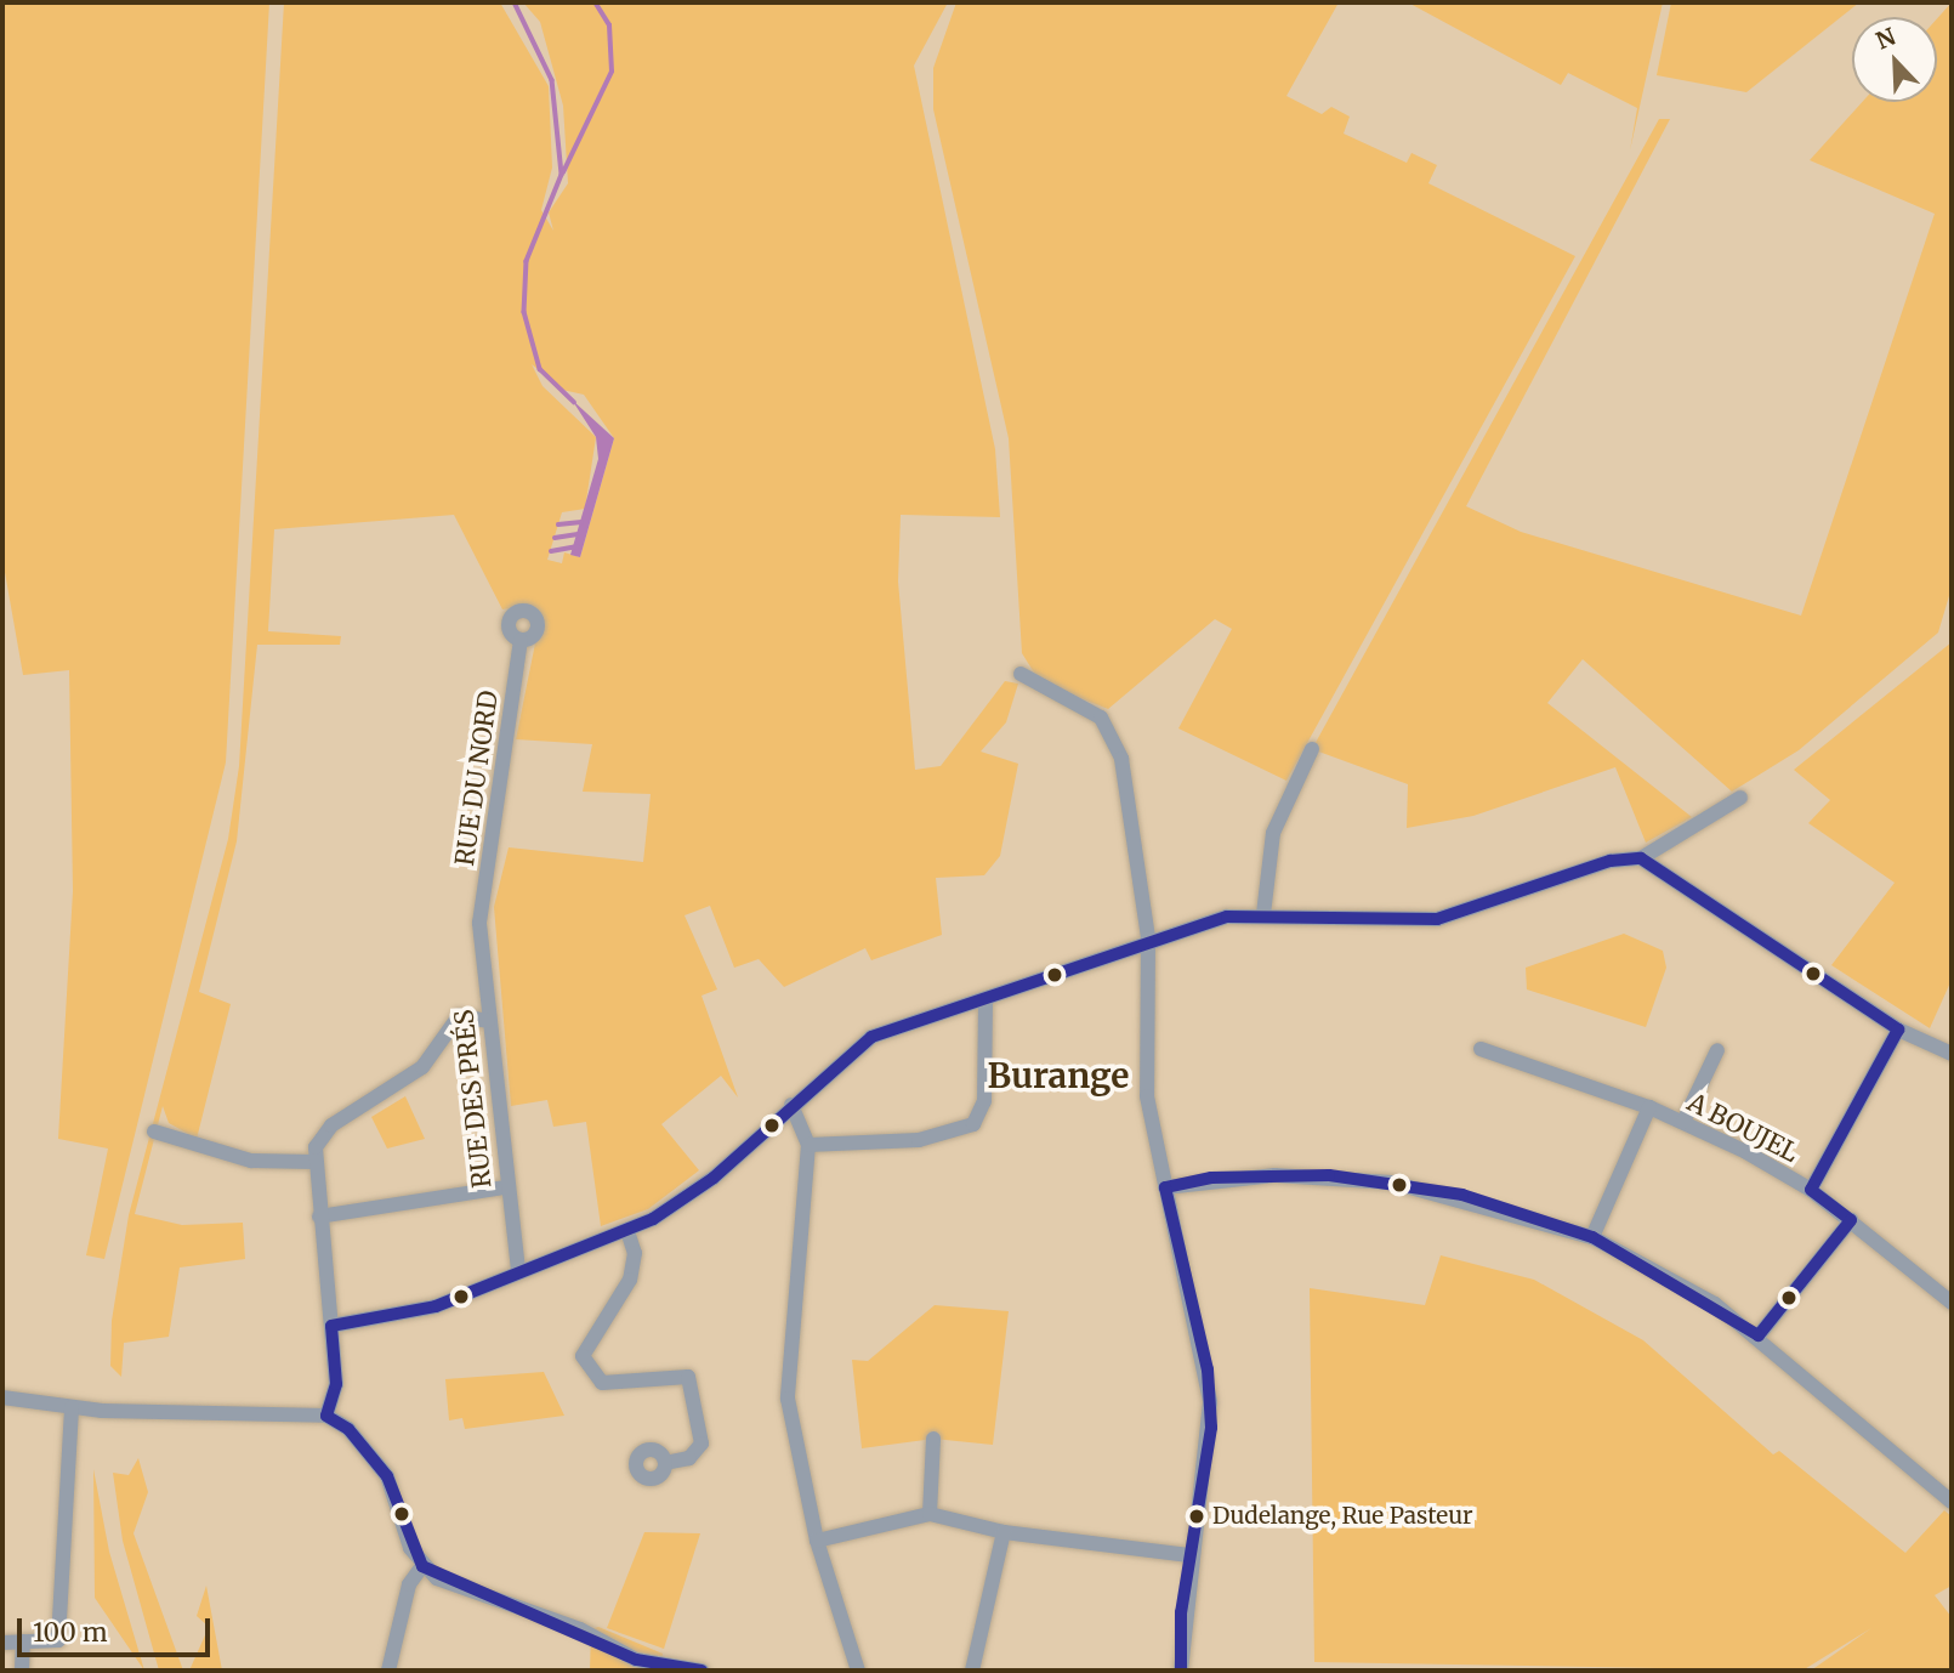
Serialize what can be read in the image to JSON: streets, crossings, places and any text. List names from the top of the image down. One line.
{"streets":{"street":["RUE DU NORD","RUE DES PRÉS","A BOUJEL"]},"crossings":[["RUE DU NORD","RUE DES PRÉS"]],"districts":["Burange"],"places":["Dudelange, Rue Pasteur"],"scale_bar":"100 m","north":"top left"}
